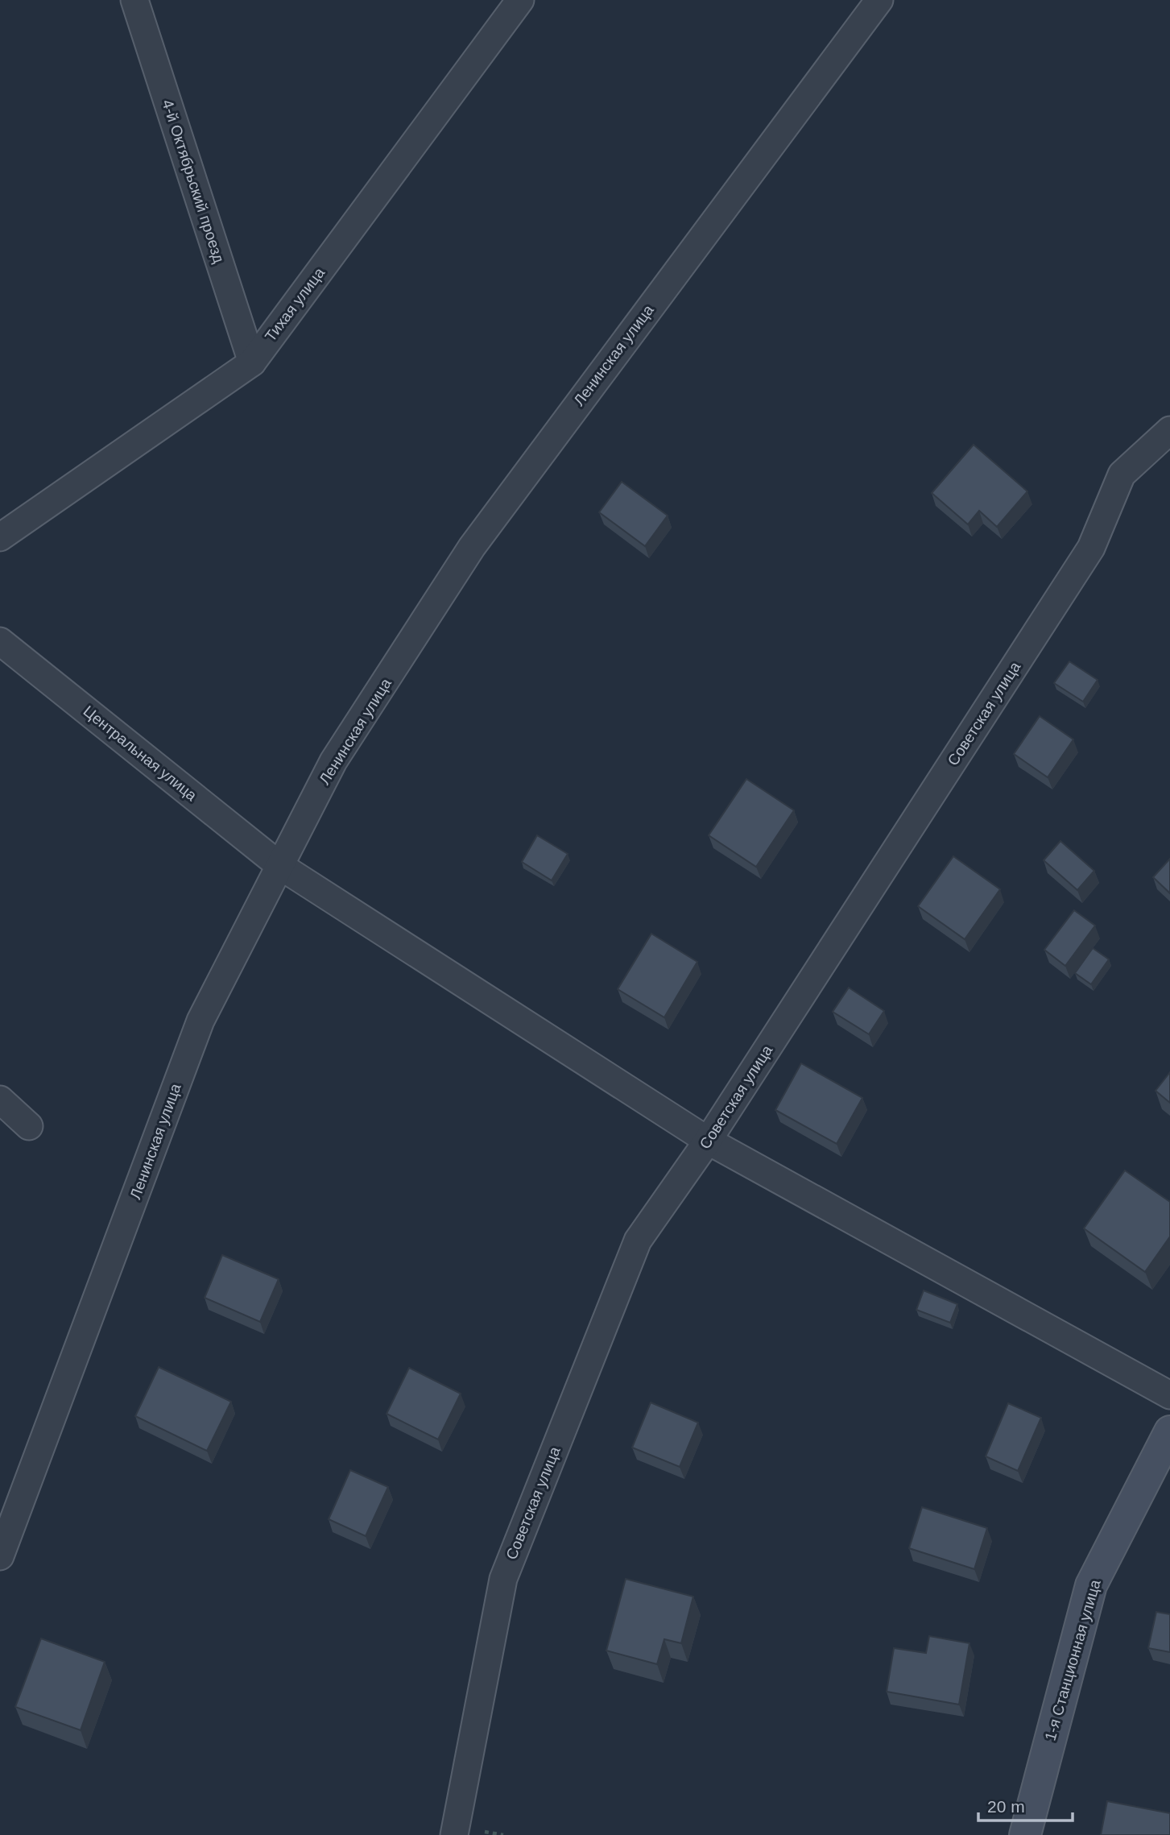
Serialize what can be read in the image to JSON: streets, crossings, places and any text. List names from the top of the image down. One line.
{"streets":{"main road":["1-я Станционная улица"],"street":["4-й Октябрьский проезд","Тихая улица","Ленинская улица","Советская улица","Центральная улица"]},"crossings":[["4-й Октябрьский проезд","Тихая улица"],["Ленинская улица","Центральная улица"],["Советская улица","Центральная улица"]],"scale_bar":"20 m"}
